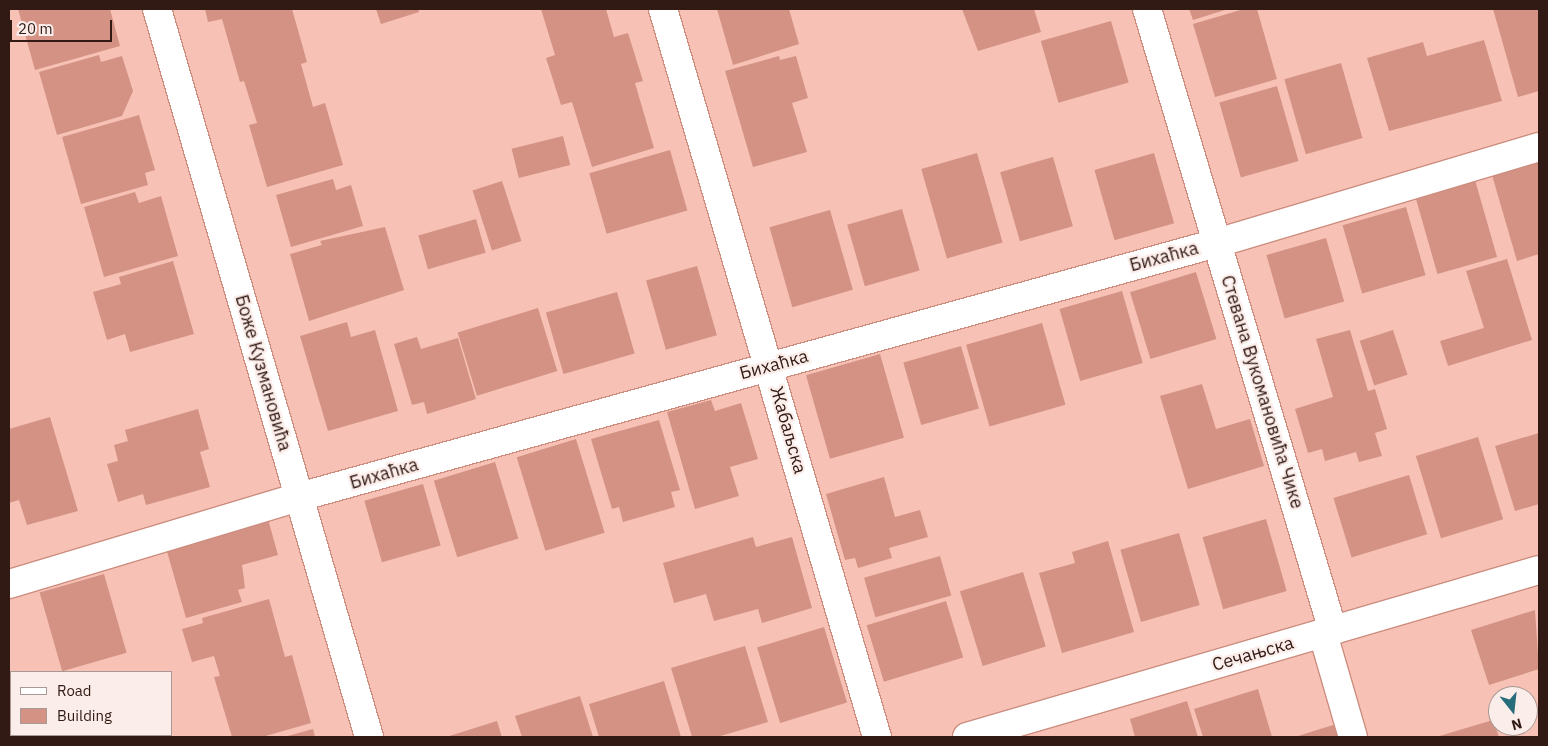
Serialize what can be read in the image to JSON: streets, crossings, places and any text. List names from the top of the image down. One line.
{"streets":{"street":["Бихаћка","Боже Кузмановића","Стевана Вукомановића Чике","Жабаљска","Сечањска"]},"crossings":[["Бихаћка","Боже Кузмановића"],["Бихаћка","Стевана Вукомановића Чике"],["Бихаћка","Жабаљска"],["Стевана Вукомановића Чике","Сечањска"]],"legend":["Road","Building"],"scale_bar":"20 m","north":"bottom"}
